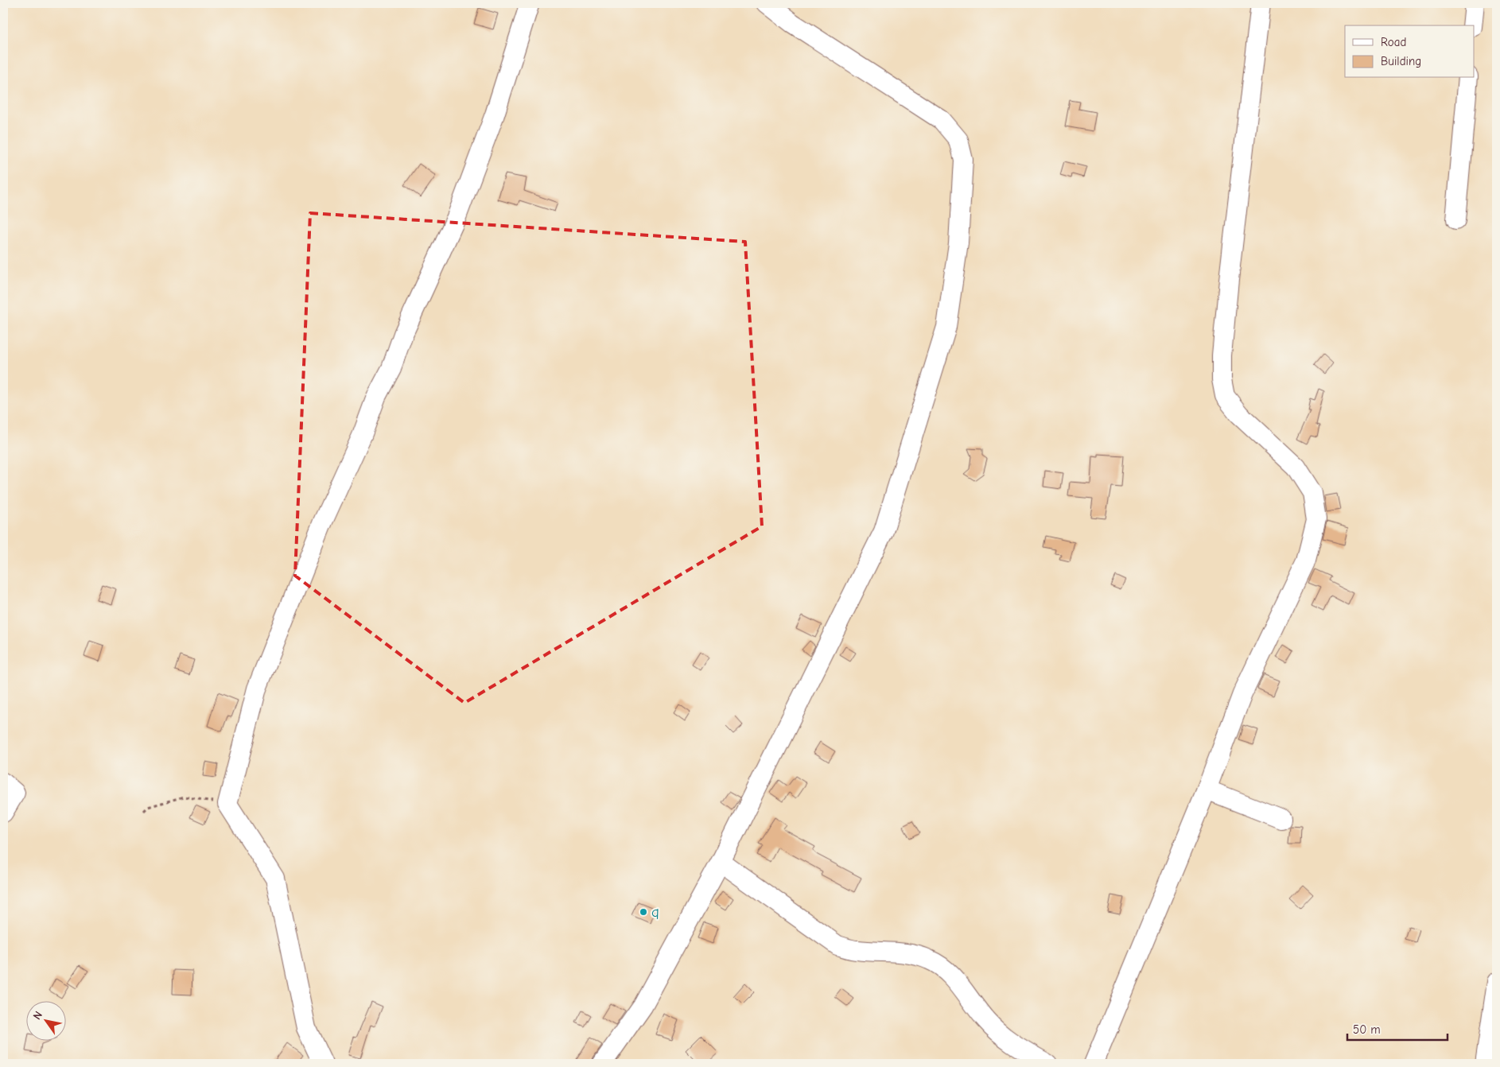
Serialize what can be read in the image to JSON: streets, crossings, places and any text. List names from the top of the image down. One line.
{"places":["q"],"legend":["Road","Building"],"scale_bar":"50 m","north":"top left"}
